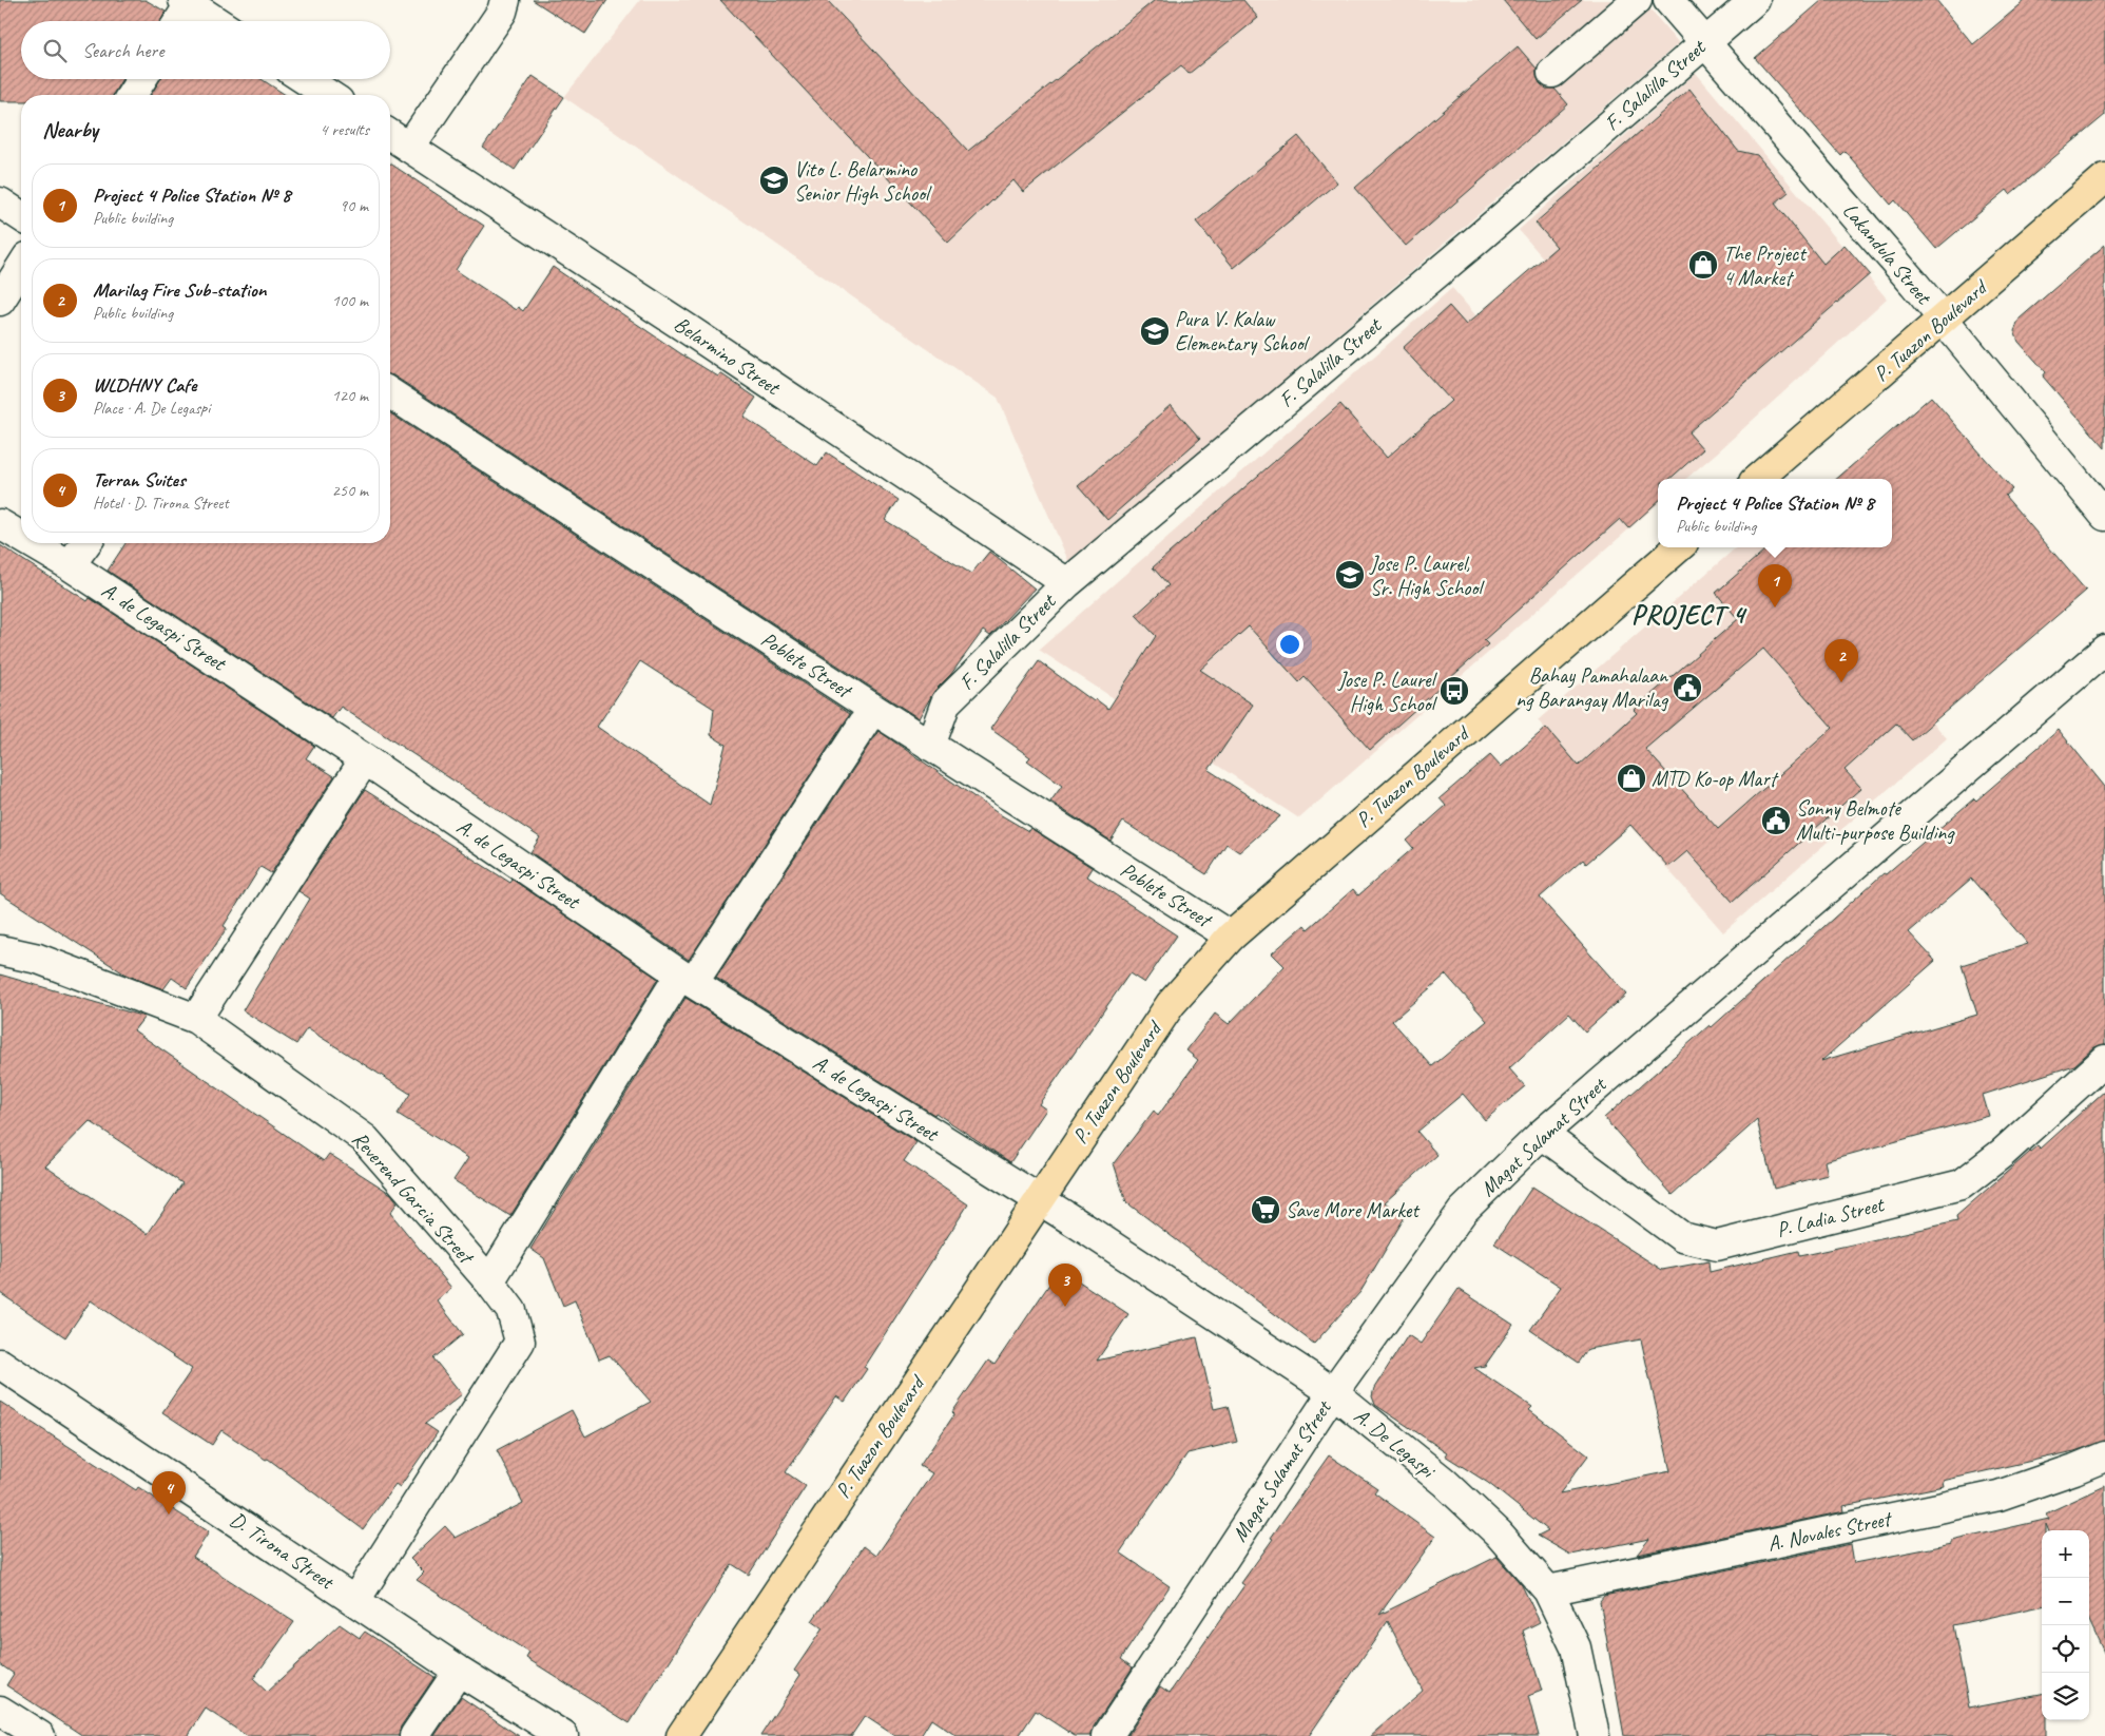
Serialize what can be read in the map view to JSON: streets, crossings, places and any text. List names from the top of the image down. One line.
{"streets":{"main road":["P. Tuazon Boulevard"],"street":["F. Salalilla Street","Lakandula Street","Belarmino Street","A. de Legaspi Street","Poblete Street","Magat Salamat Street","Reverend Garcia Street","P. Ladia Street","A. De Legaspi","A. Novales Street","D. Tirona Street"]},"crossings":[["F. Salalilla Street","Lakandula Street"],["F. Salalilla Street","Belarmino Street"],["F. Salalilla Street","Poblete Street"],["Lakandula Street","P. Tuazon Boulevard"],["P. Tuazon Boulevard","A. de Legaspi Street"],["P. Tuazon Boulevard","Poblete Street"],["P. Tuazon Boulevard","A. De Legaspi"],["A. de Legaspi Street","A. De Legaspi"],["Magat Salamat Street","P. Ladia Street"],["Magat Salamat Street","A. De Legaspi"],["Reverend Garcia Street","D. Tirona Street"],["A. De Legaspi","A. Novales Street"]],"districts":["PROJECT 4"],"places":{"school or university":["Vito L. Belarmino Senior High School","Pura V. Kalaw Elementary School","Jose P. Laurel, Sr. High School"],"shop":["The Project 4 Market","MTD Ko-op Mart"],"public building":["Bahay Pamahalaan ng Barangay Marilag","Sonny Belmote Multi-purpose Building"],"bus stop":["Jose P. Laurel High School"],"supermarket":["Save More Market"]},"page":{"search":"Search here","heading":["Nearby","4 results"],"list":[{"mark":"1","name":"Project 4 Police Station № 8","note":"Public building","value":"90 m"},{"mark":"2","name":"Marilag Fire Sub-station","note":"Public building","value":"100 m"},{"mark":"3","name":"WLDHNY Cafe","note":"Place · A. De Legaspi","value":"120 m"},{"mark":"4","name":"Terran Suites","note":"Hotel · D. Tirona Street","value":"250 m"}],"popup":["Project 4 Police Station № 8","Public building"],"pins":["1","2","3","4"],"map_buttons":["+","−"]}}
